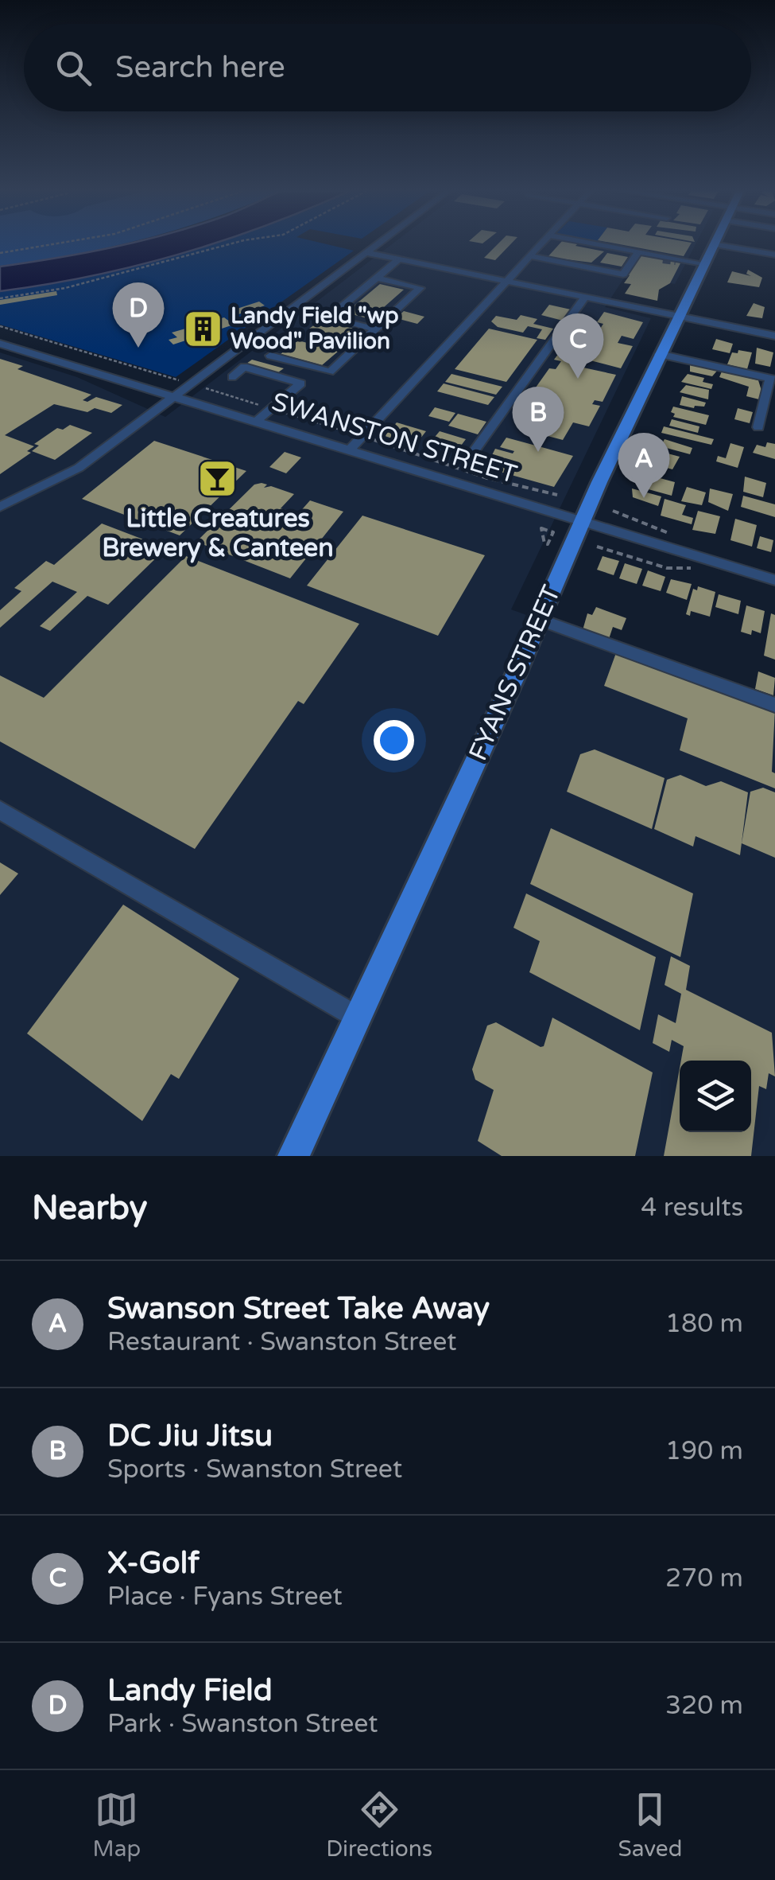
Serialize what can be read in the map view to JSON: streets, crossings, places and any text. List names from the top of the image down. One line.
{"streets":{"main road":["FYANS STREET"],"street":["SWANSTON STREET"]},"crossings":[["SWANSTON STREET","FYANS STREET"]],"places":{"building":["Landy Field \"wp Wood\" Pavilion"],"bar":["Little Creatures Brewery & Canteen"]},"page":{"search":"Search here","pins":["D","C","B","A"],"heading":["Nearby","4 results"],"list":[{"mark":"A","name":"Swanson Street Take Away","note":"Restaurant · Swanston Street","value":"180 m"},{"mark":"B","name":"DC Jiu Jitsu","note":"Sports · Swanston Street","value":"190 m"},{"mark":"C","name":"X-Golf","note":"Place · Fyans Street","value":"270 m"},{"mark":"D","name":"Landy Field","note":"Park · Swanston Street","value":"320 m"}],"nav":["Map","Directions","Saved"]}}
